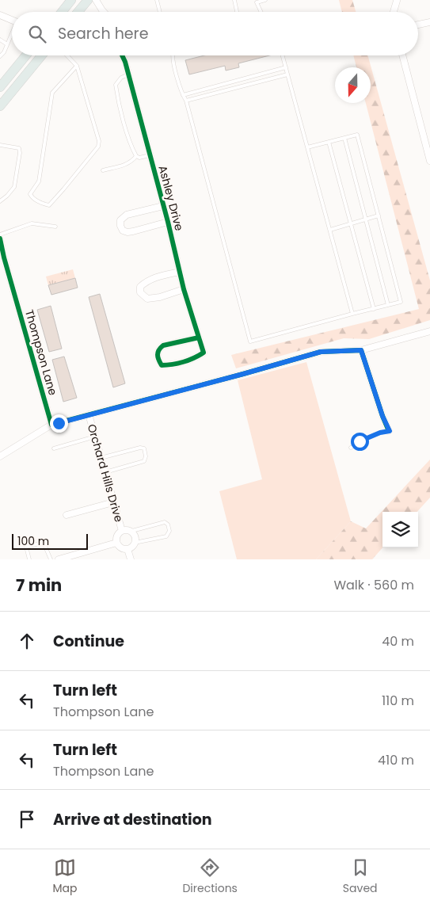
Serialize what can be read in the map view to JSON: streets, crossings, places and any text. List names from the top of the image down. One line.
{"streets":{"street":["Ashley Drive","Thompson Lane","Orchard Hills Drive"]},"scale_bar":"100 m","north":"bottom","page":{"search":"Search here","scale":"100 m","heading":["7 min","Walk · 560 m"],"list":[["Continue","40 m"],["Turn left","Thompson Lane","110 m"],["Turn left","Thompson Lane","410 m"],"Arrive at destination"],"nav":["Map","Directions","Saved"]}}
